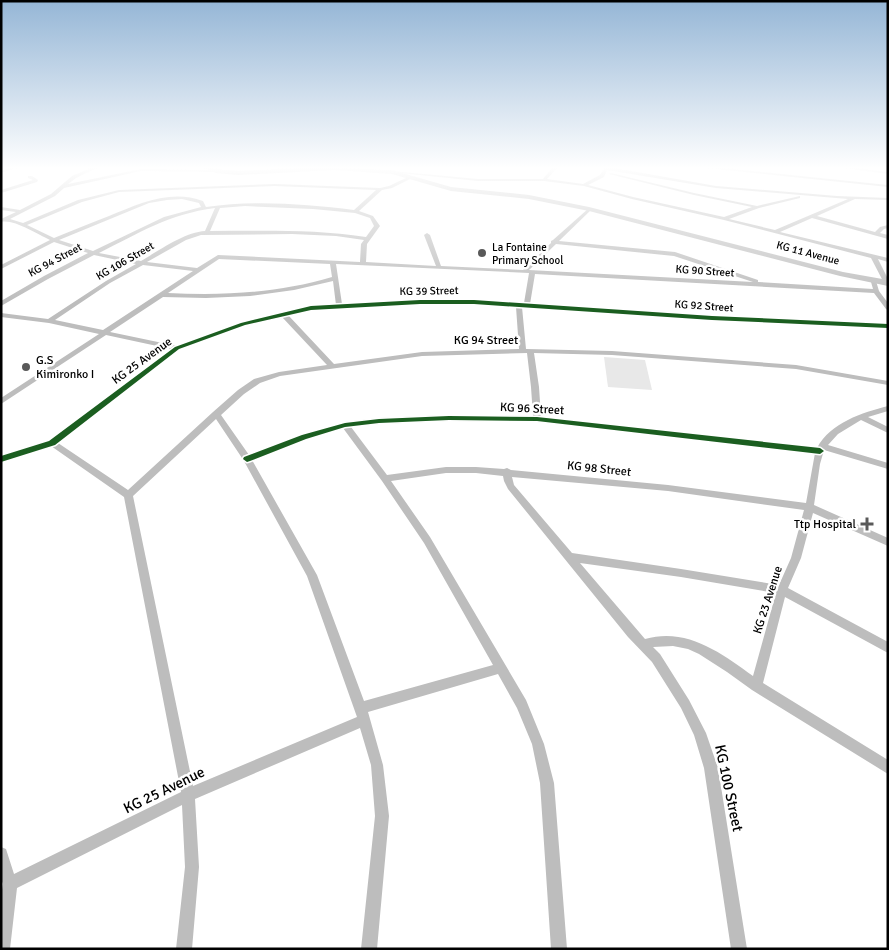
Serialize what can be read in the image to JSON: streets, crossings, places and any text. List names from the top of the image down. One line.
{"streets":{"main road":["KG 11 Avenue"],"street":["KG 94 Street","KG 106 Street","KG 90 Street","KG 39 Street","KG 92 Street","KG 25 Avenue","KG 96 Street","KG 98 Street","KG 23 Avenue","KG 100 Street"]},"crossings":[["KG 39 Street","KG 92 Street"],["KG 39 Street","KG 25 Avenue"],["KG 96 Street","KG 23 Avenue"],["KG 98 Street","KG 23 Avenue"],["KG 98 Street","KG 100 Street"]],"places":{"other":["La Fontaine Primary School","G.S Kimironko I"],"health":["Ttp Hospital"]}}
